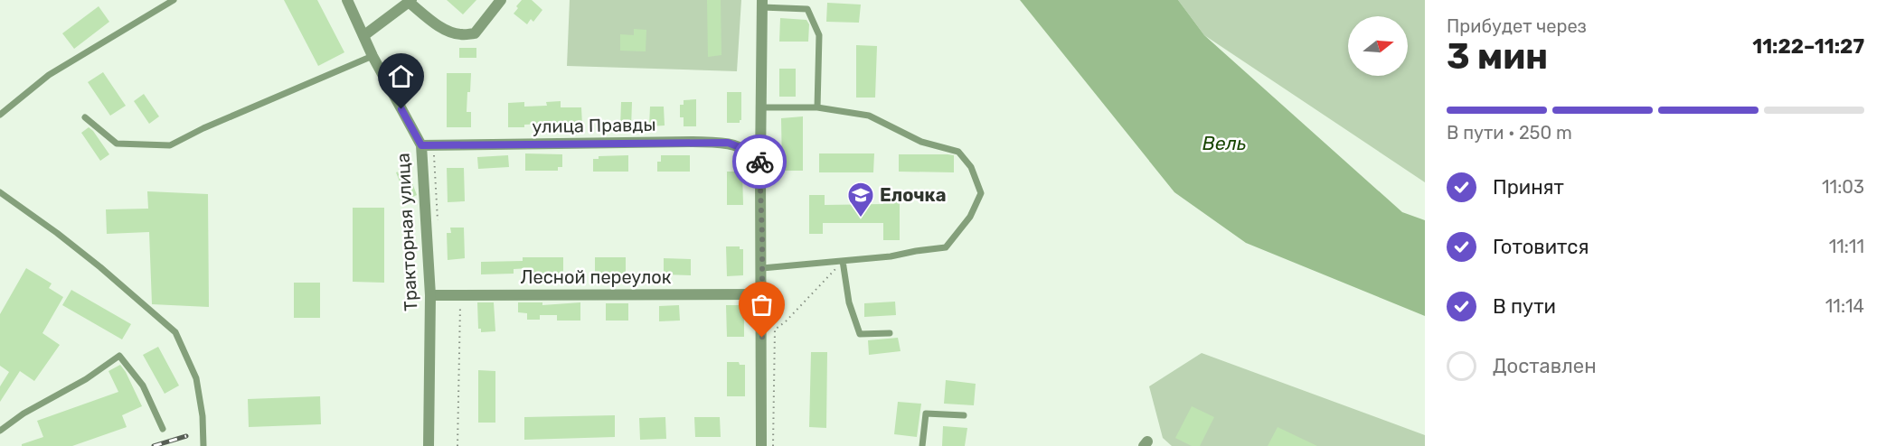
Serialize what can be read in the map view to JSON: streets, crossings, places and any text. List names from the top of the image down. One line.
{"streets":{"street":["улица Правды","Тракторная улица","Лесной переулок"]},"crossings":[["улица Правды","Тракторная улица"],["Тракторная улица","Лесной переулок"]],"water":["Вель"],"places":{"school or university":["Елочка"]},"north":"right","page":{"heading":["3 мин","Прибудет через","11:22–11:27"],"bar":"В пути · 250 m","list":[["Принят","11:03"],["Готовится","11:11"],["В пути","11:14"],"Доставлен"]}}
